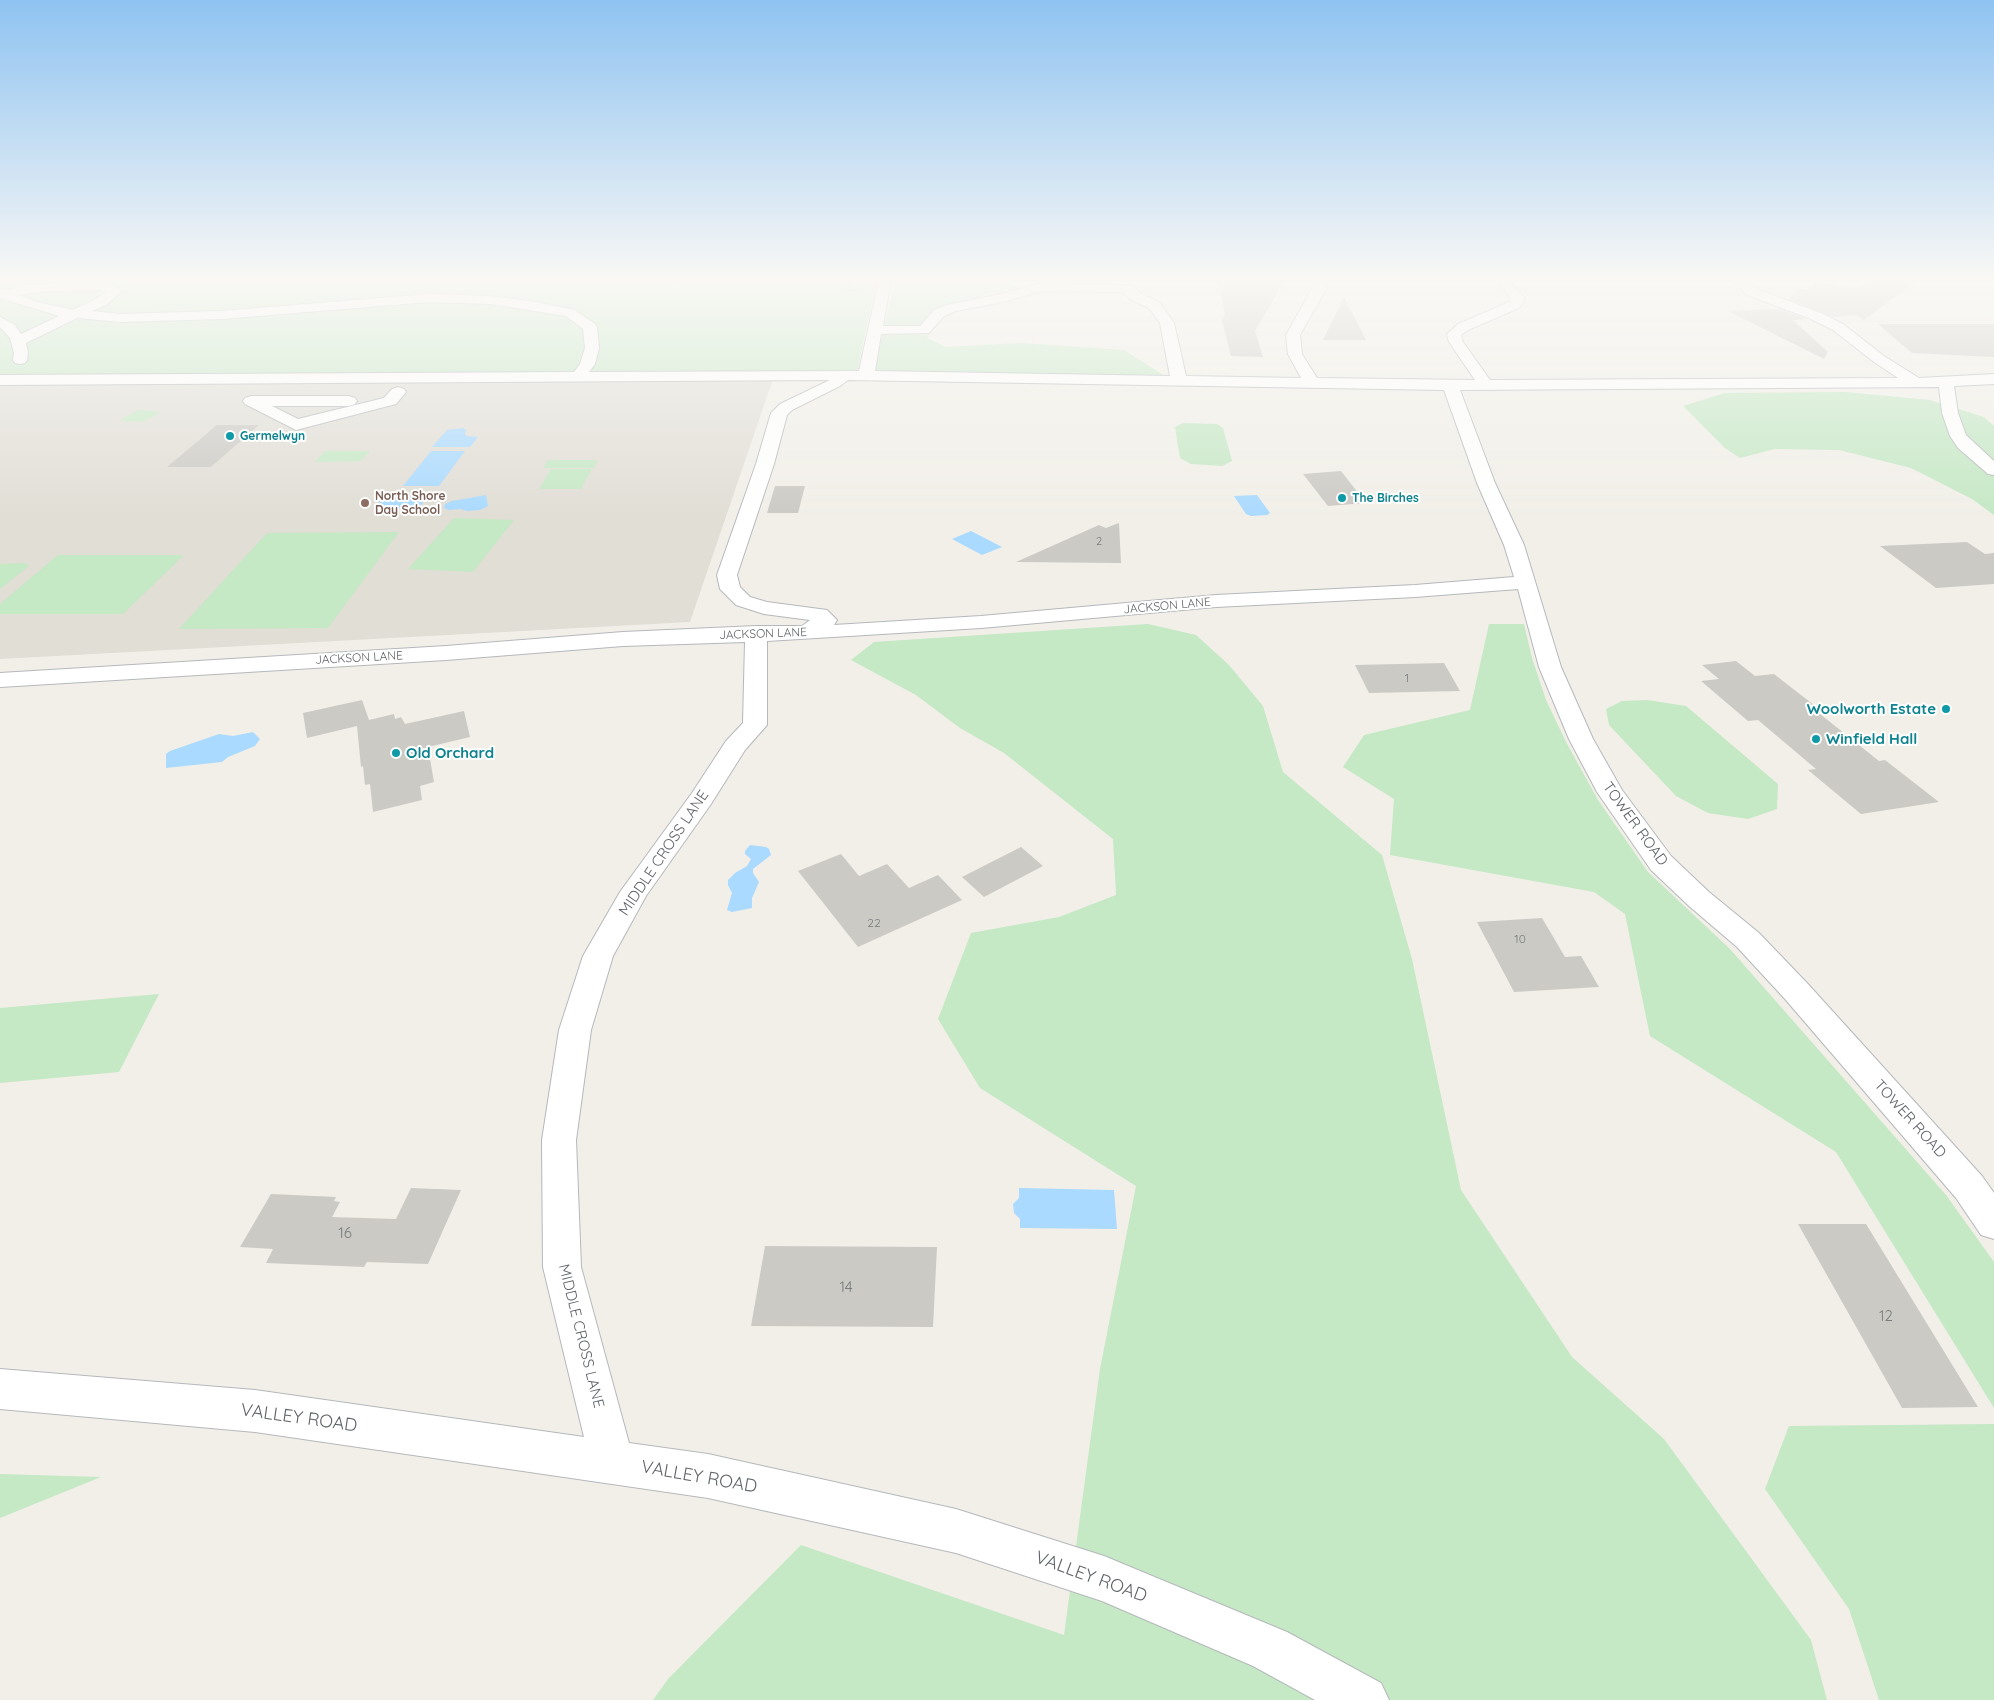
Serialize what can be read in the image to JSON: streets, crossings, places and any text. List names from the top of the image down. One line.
{"streets":{"street":["JACKSON LANE","TOWER ROAD","MIDDLE CROSS LANE","VALLEY ROAD"]},"crossings":[["JACKSON LANE","TOWER ROAD"],["JACKSON LANE","MIDDLE CROSS LANE"],["MIDDLE CROSS LANE","VALLEY ROAD"]],"places":["Germelwyn","The Birches","North Shore Day School","Woolworth Estate","Winfield Hall","Old Orchard"],"house_numbers":["2","1","22","10","16","14","12"]}
